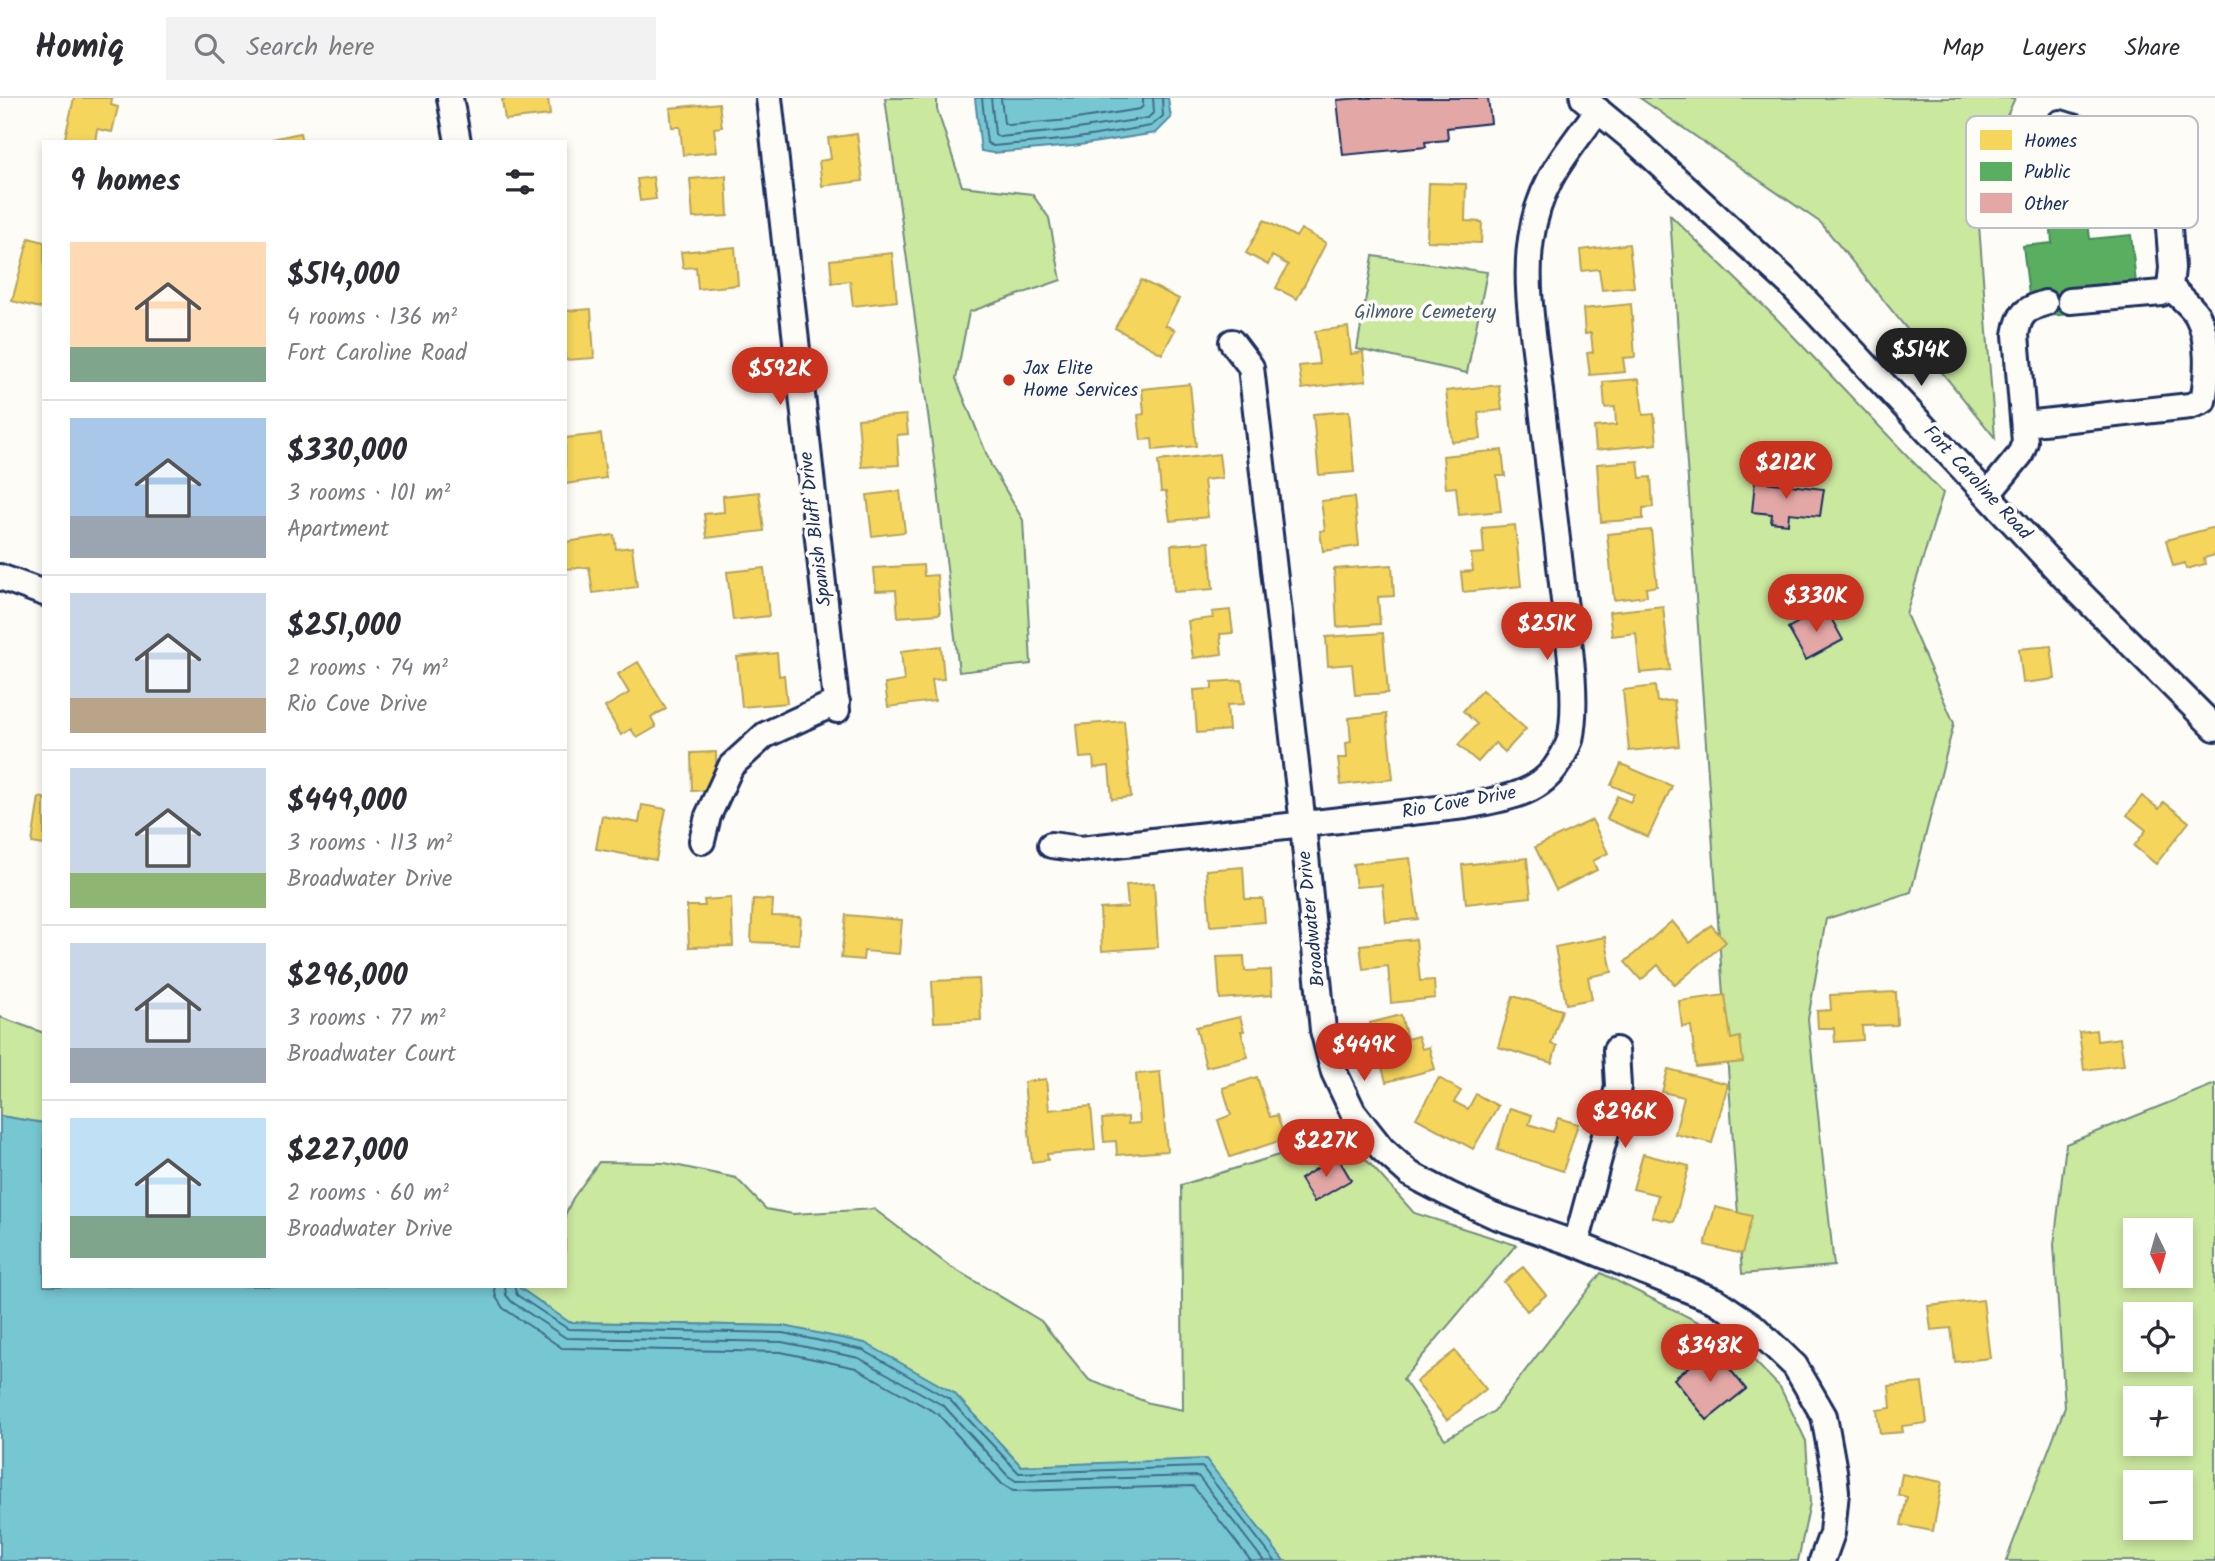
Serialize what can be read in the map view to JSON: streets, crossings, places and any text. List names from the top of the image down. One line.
{"streets":{"street":["Fort Caroline Road","Spanish Bluff Drive","Rio Cove Drive","Broadwater Drive"]},"crossings":[["Fort Caroline Road","Rio Cove Drive"],["Rio Cove Drive","Broadwater Drive"]],"parks":["Gilmore Cemetery"],"places":["Jax Elite Home Services"],"legend":["Homes","Public","Other"],"north":"bottom","page":{"header":"Homiq","search":"Search here","nav":["Map","Layers","Share"],"heading":"9 homes","list":[{"name":"$514,000","note":"4 rooms · 136 m² · Fort Caroline Road"},{"name":"$330,000","note":"3 rooms · 101 m² · Apartment"},{"name":"$251,000","note":"2 rooms · 74 m² · Rio Cove Drive"},{"name":"$449,000","note":"3 rooms · 113 m² · Broadwater Drive"},{"name":"$296,000","note":"3 rooms · 77 m² · Broadwater Court"},{"name":"$227,000","note":"2 rooms · 60 m² · Broadwater Drive"}],"price":["$514K","$592K","$212K","$330K","$251K","$449K","$296K","$227K","$348K"],"map_buttons":["+","−"]}}
